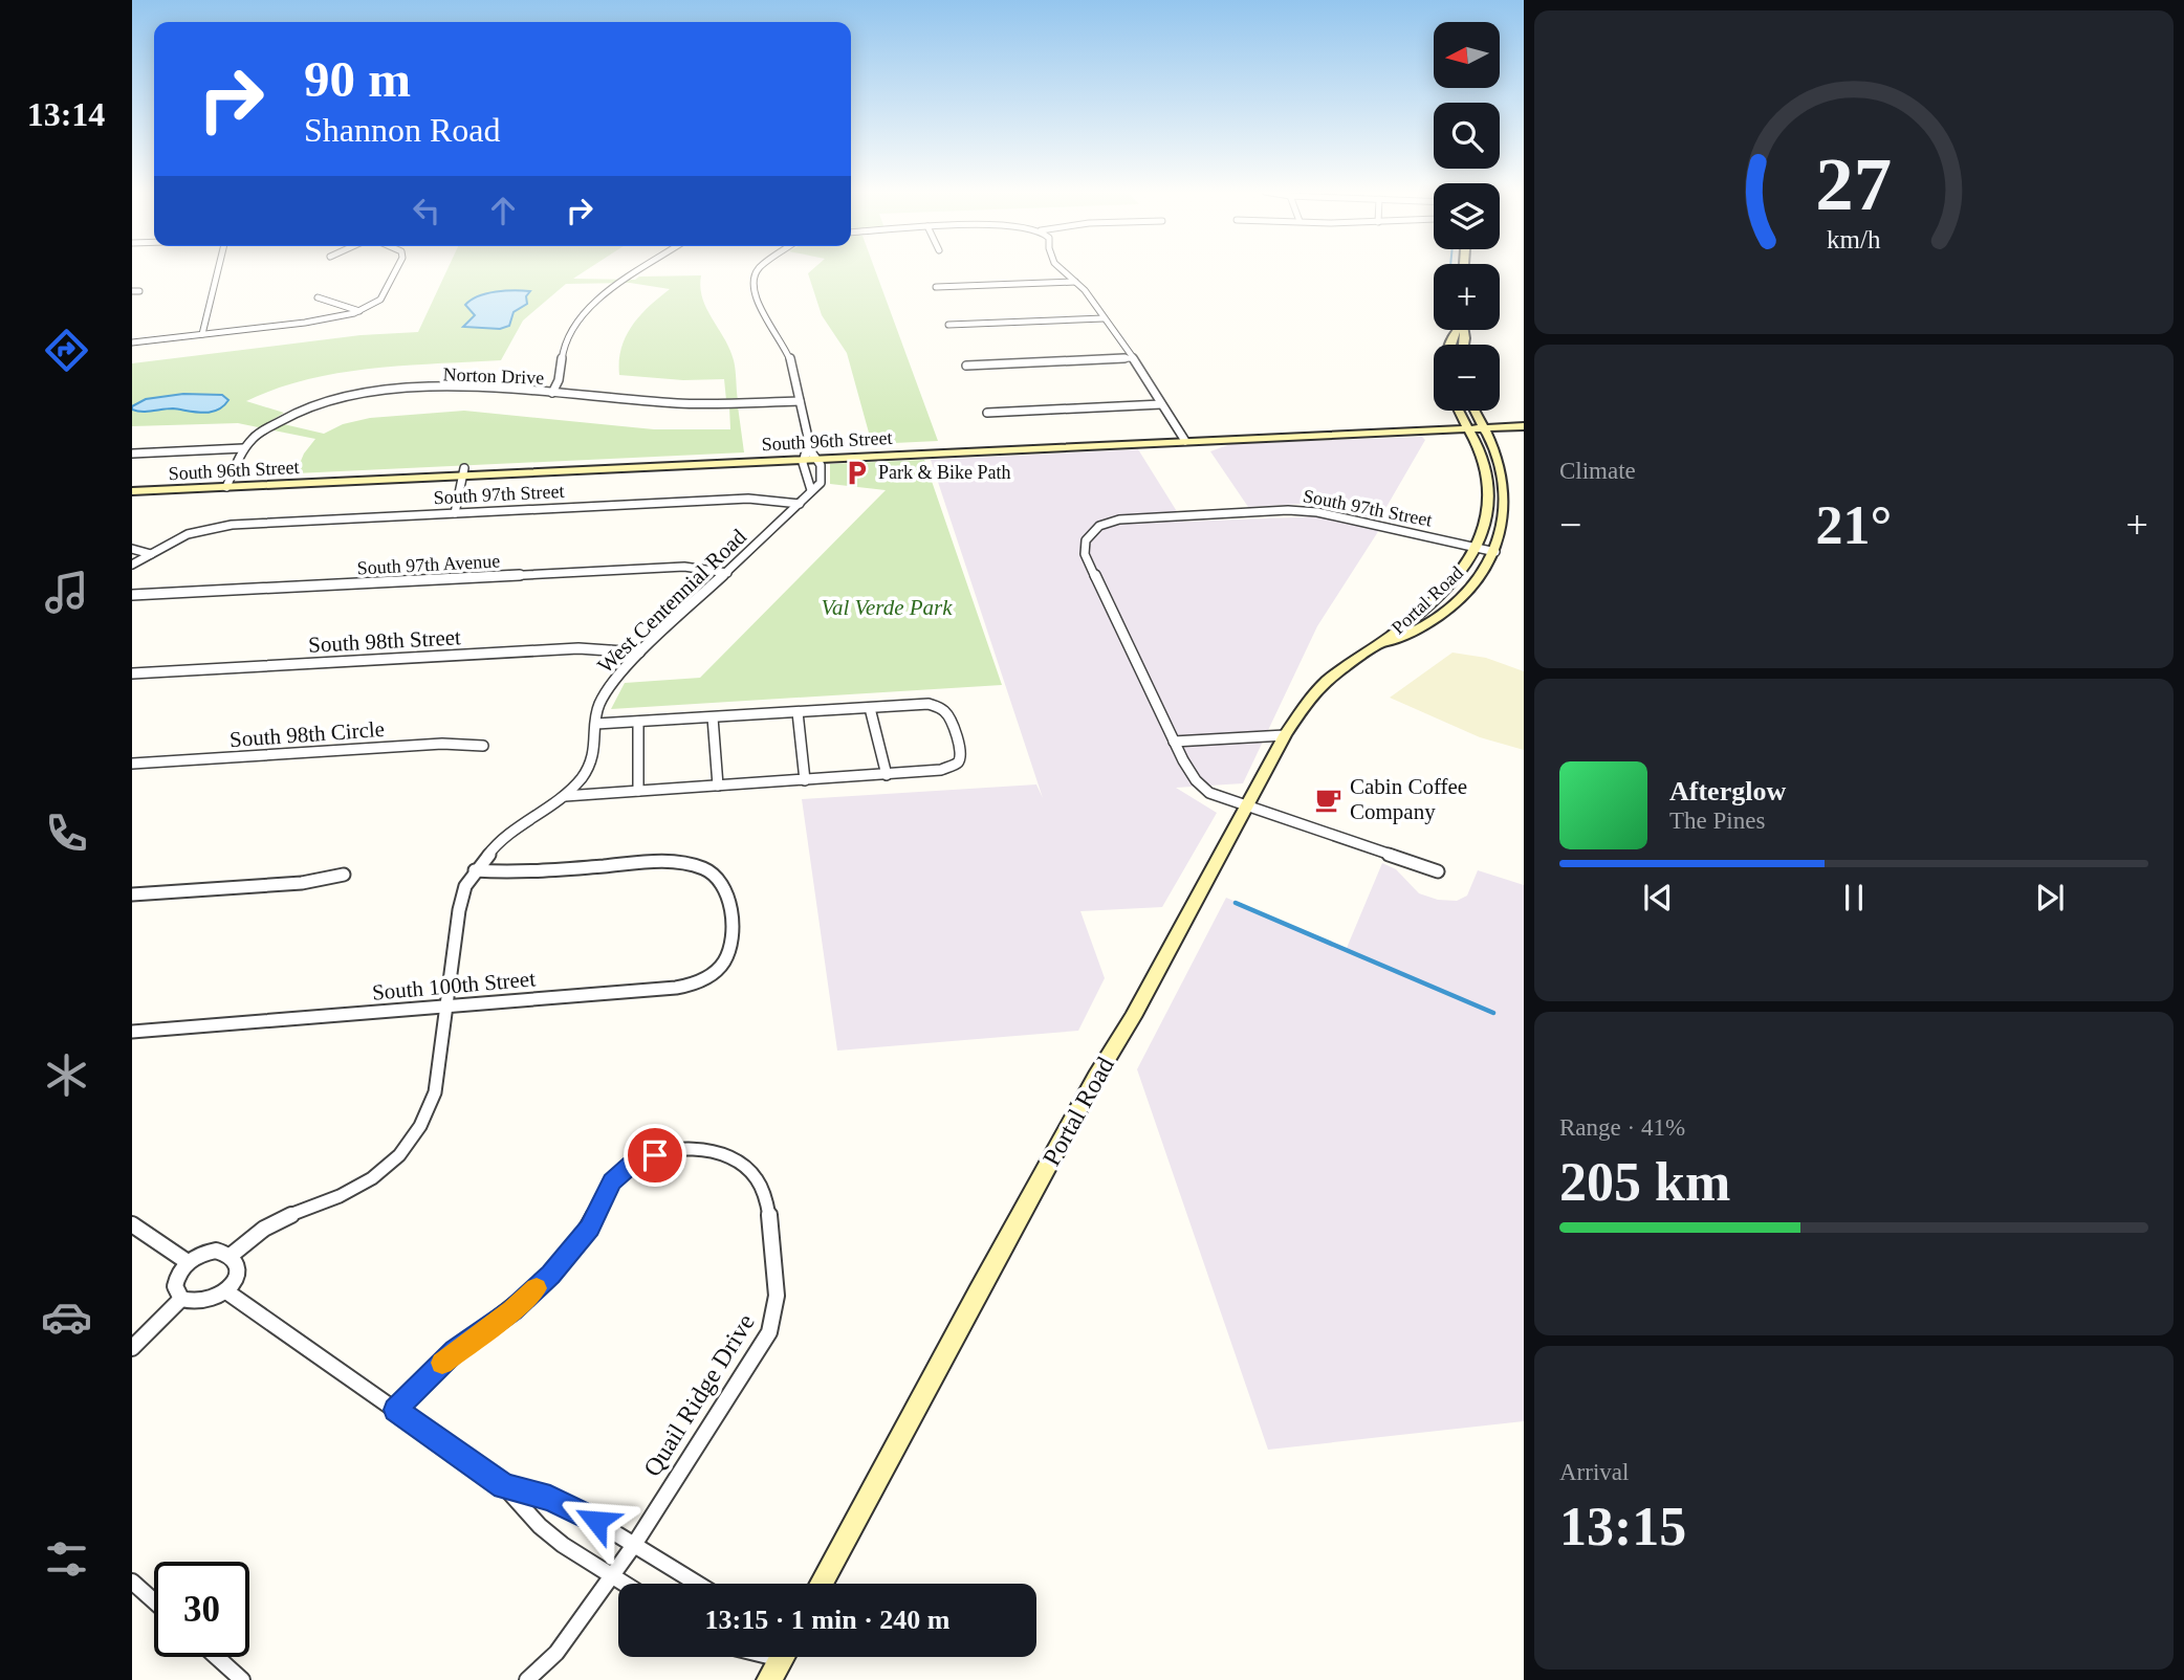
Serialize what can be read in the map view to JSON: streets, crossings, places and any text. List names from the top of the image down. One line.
{"streets":{"main road":["South 96th Street","Portal Road"],"street":["Norton Drive","South 97th Street","South 97th Avenue","West Centennial Road","South 98th Street","South 98th Circle","South 100th Street","Quail Ridge Drive"]},"crossings":[["Norton Drive","South 96th Street"],["Norton Drive","West Centennial Road"],["South 96th Street","Portal Road"],["South 96th Street","West Centennial Road"],["South 97th Street","Portal Road"],["South 97th Street","West Centennial Road"],["South 97th Avenue","West Centennial Road"],["West Centennial Road","South 98th Street"],["West Centennial Road","South 100th Street"]],"parks":["Val Verde Park"],"places":{"parking":["Park & Bike Path"],"cafe":["Cabin Coffee Company"]},"north":"left","page":{"tabs":"13:14","map_buttons":["+","−"],"turn":["90 m","Shannon Road"],"tile":["Climate",["Range · 41%","205 km"],["Arrival","13:15"]],"heat":["−","21°","+"],"song":["Afterglow","The Pines"],"limit":"30","trip":"13:15 · 1 min · 240 m","gauge":["27","km/h"]}}
